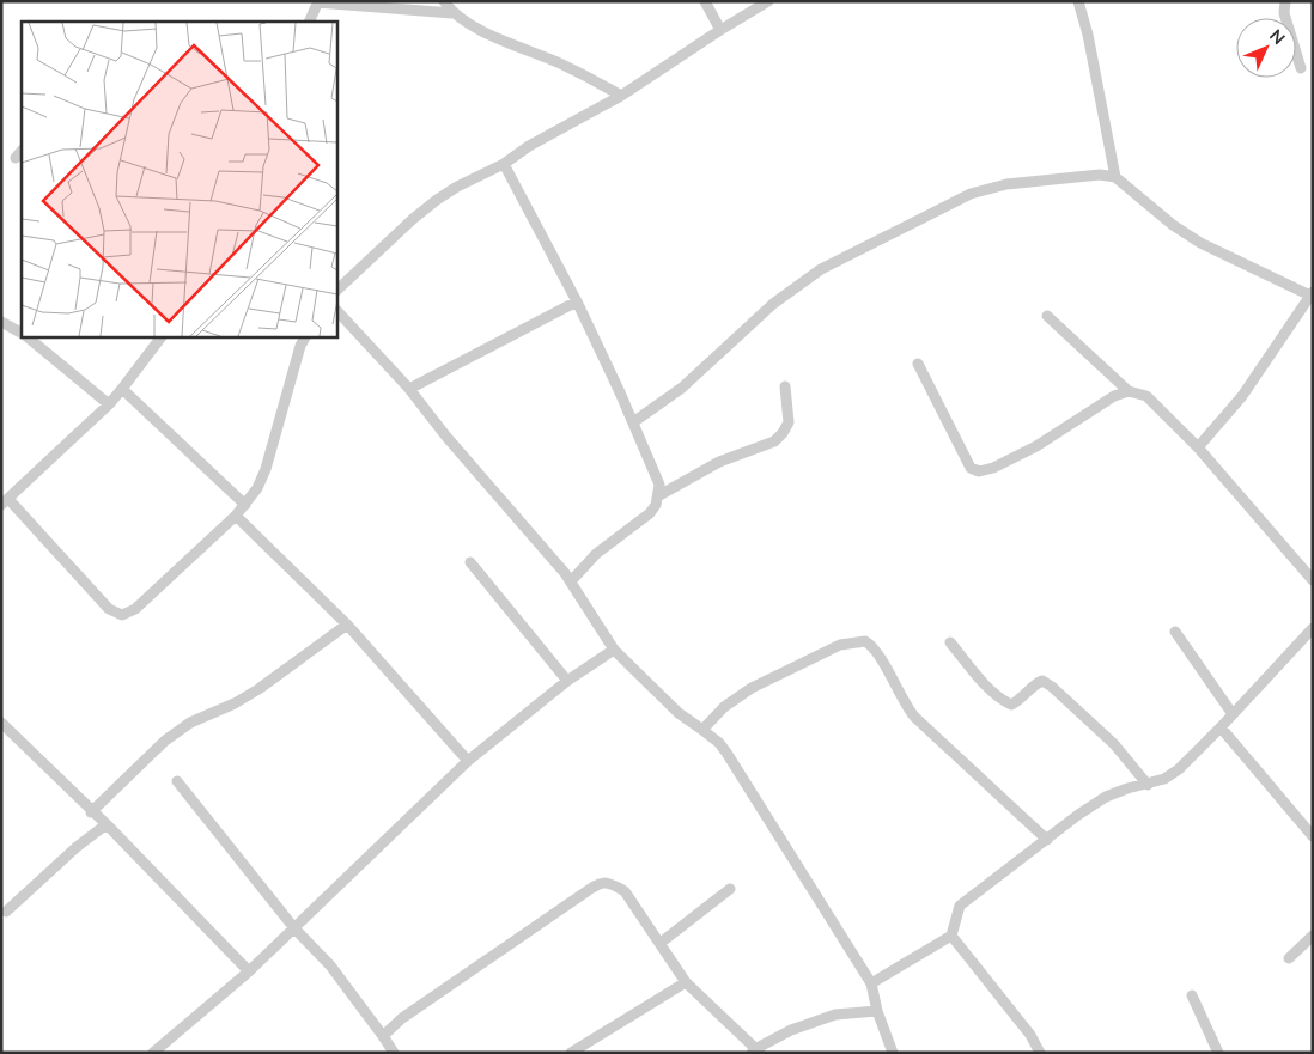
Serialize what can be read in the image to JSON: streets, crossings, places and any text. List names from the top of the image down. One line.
{"north":"top right"}
